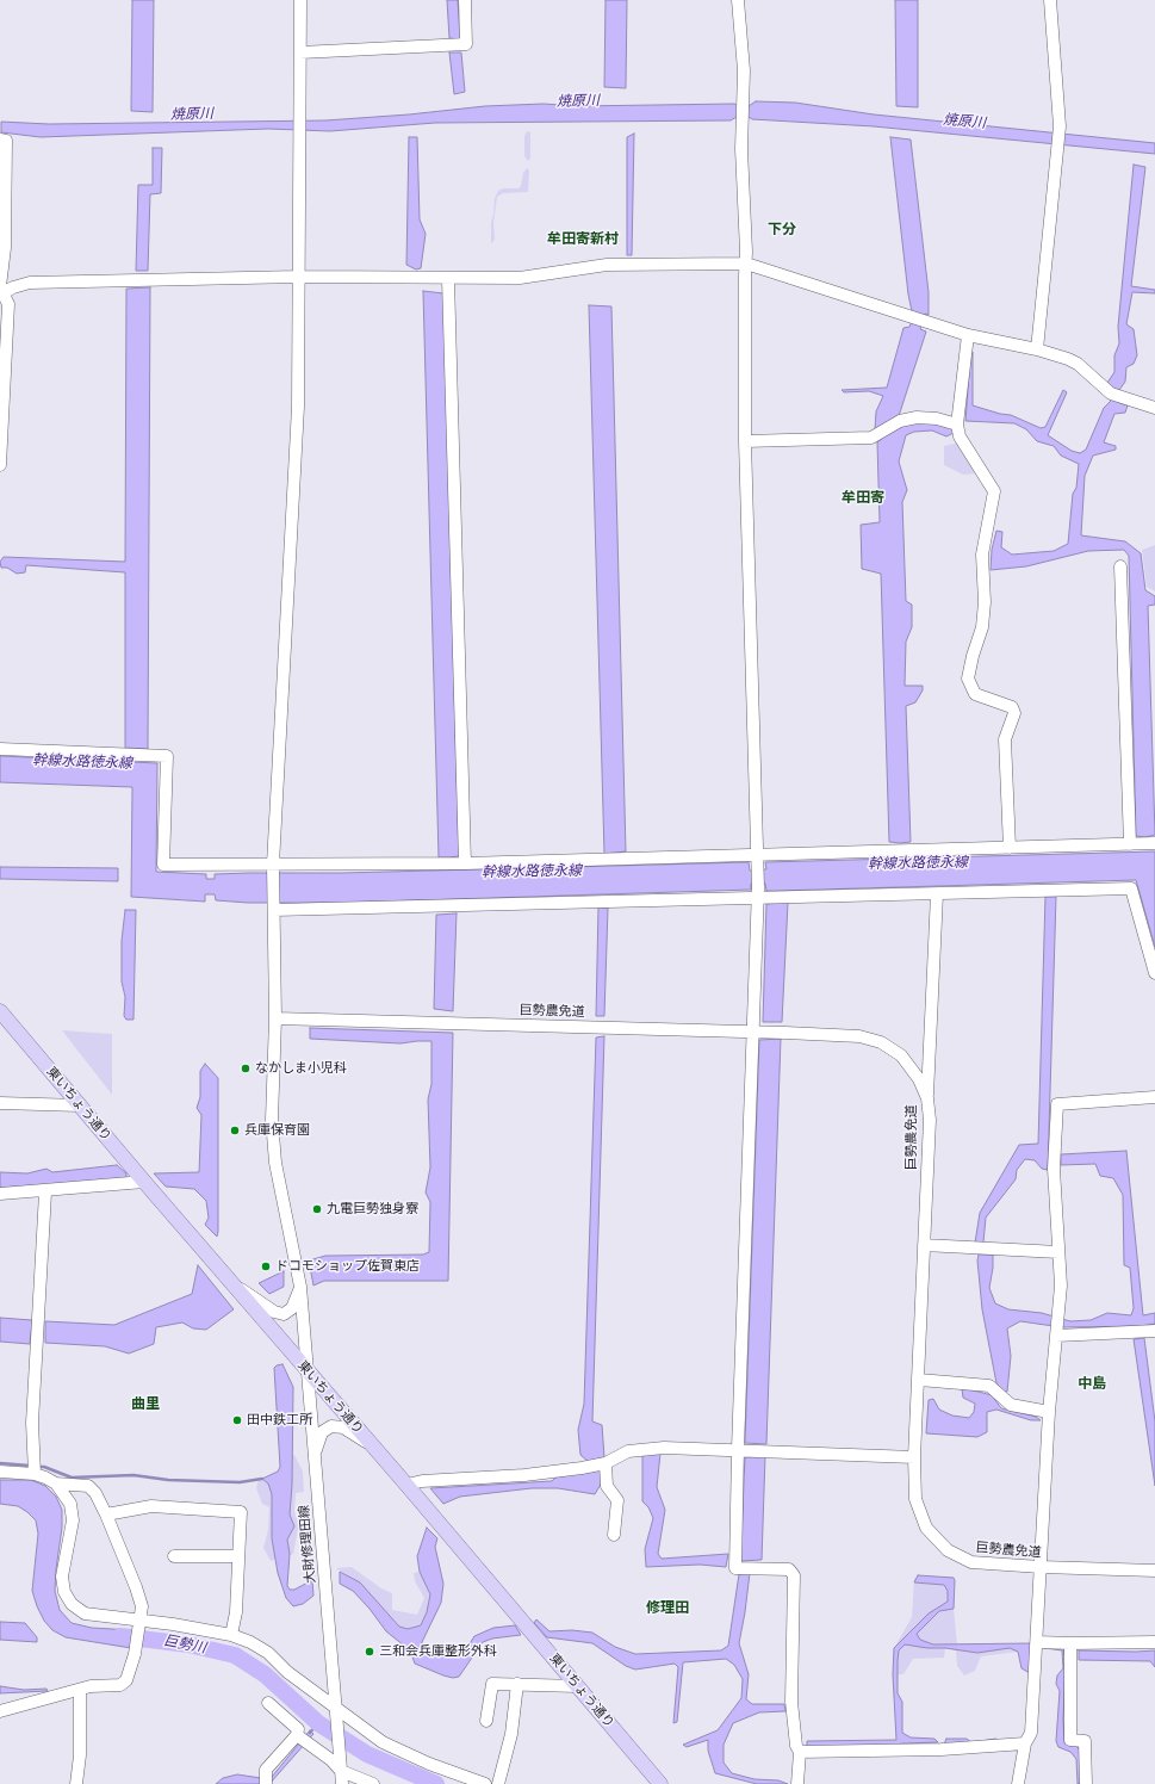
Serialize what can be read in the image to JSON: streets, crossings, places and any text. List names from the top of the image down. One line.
{"streets":{"main road":["東いちょう通り"],"street":["巨勢農免道","大財修理田線"]},"crossings":[["巨勢農免道","大財修理田線"],["東いちょう通り","大財修理田線"]],"districts":["下分","牟田寄新村","牟田寄","中島","曲里","修理田"],"water":["焼原川","幹線水路徳永線","巨勢川"],"places":["なかしま小児科","兵庫保育園","九電巨勢独身寮","ドコモショップ佐賀東店","田中鉄工所","三和会兵庫整形外科"]}
